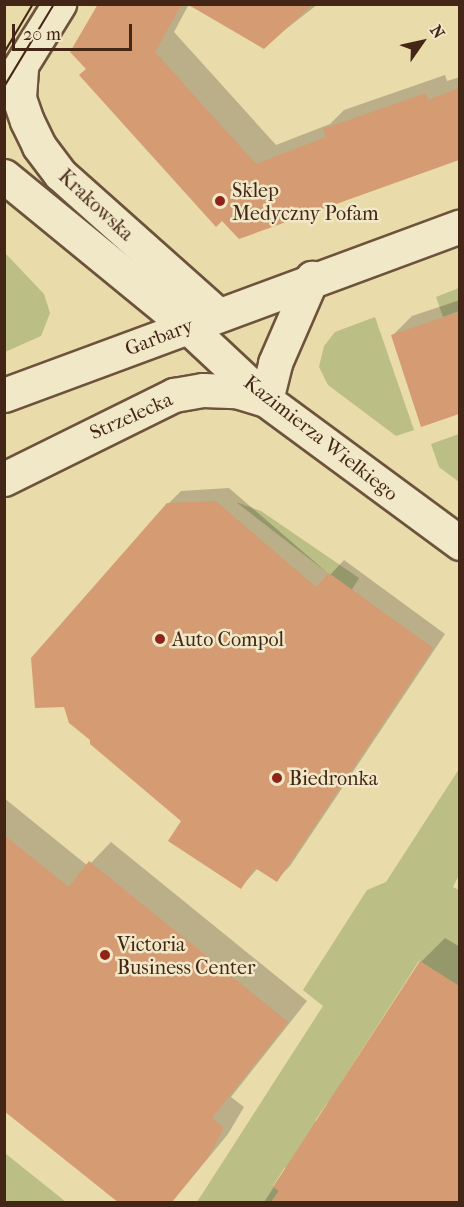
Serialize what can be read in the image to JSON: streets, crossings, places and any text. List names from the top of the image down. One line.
{"streets":{"street":["Krakowska","Garbary","Strzelecka","Kazimierza Wielkiego"]},"crossings":[["Krakowska","Garbary"],["Krakowska","Kazimierza Wielkiego"],["Garbary","Kazimierza Wielkiego"],["Strzelecka","Kazimierza Wielkiego"]],"places":["Sklep Medyczny Pofam","Auto Compol","Biedronka","Victoria Business Center"],"scale_bar":"20 m","north":"top right"}
